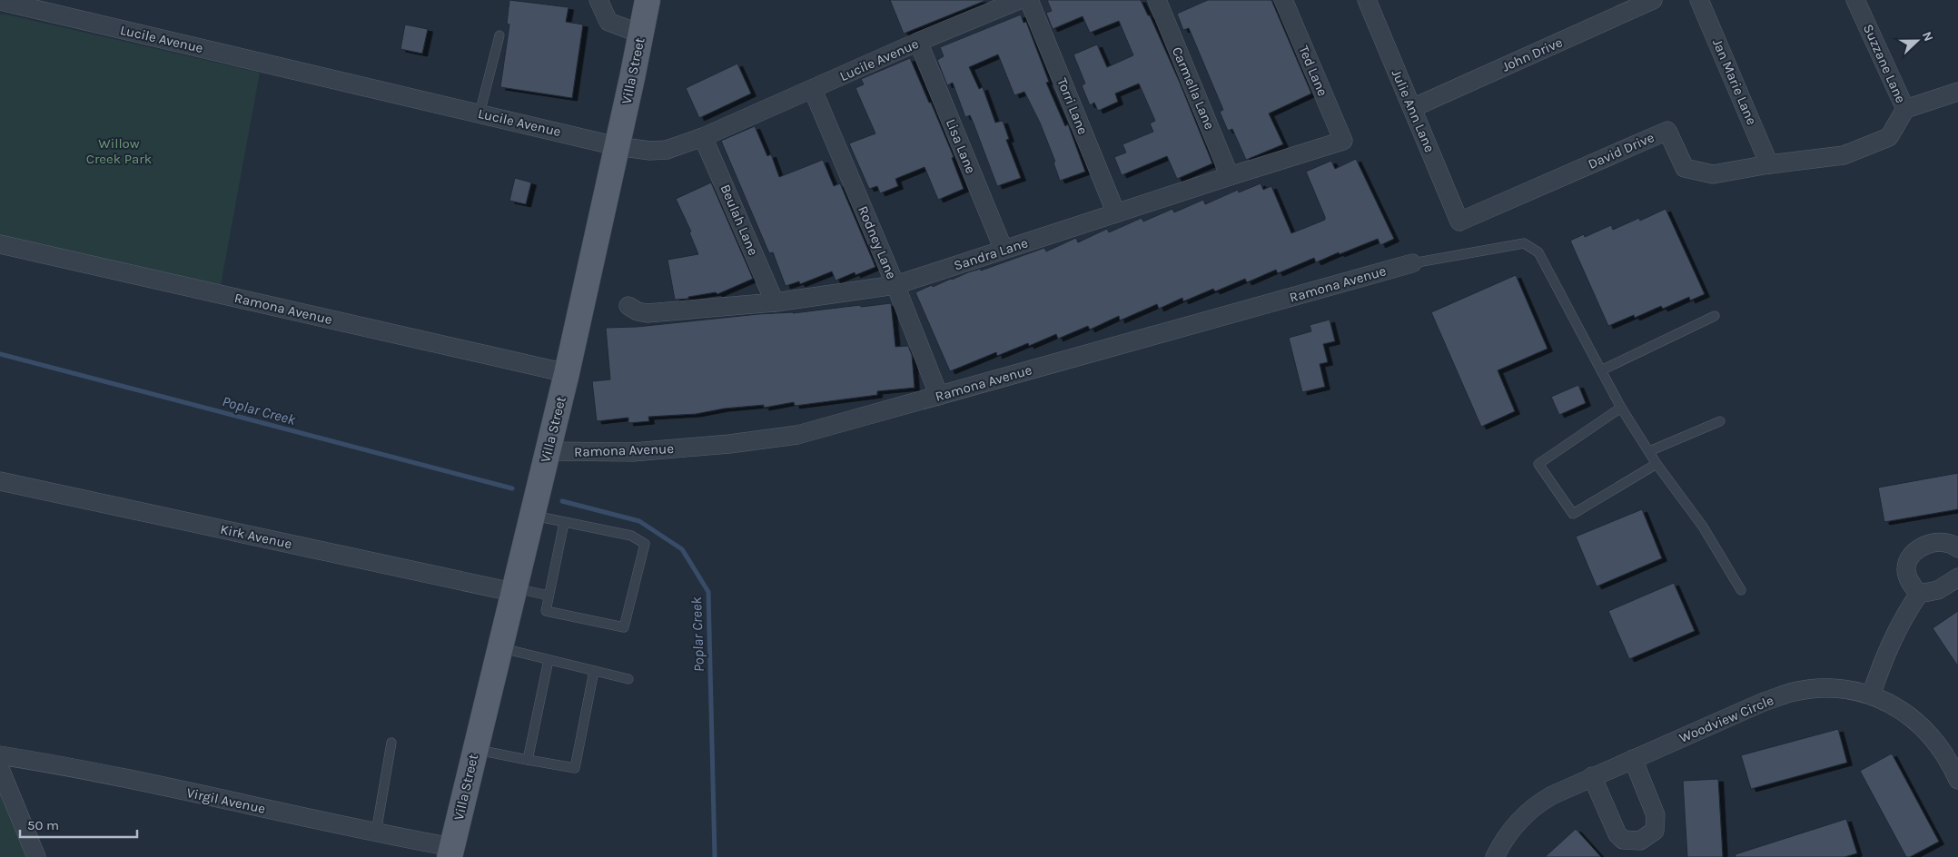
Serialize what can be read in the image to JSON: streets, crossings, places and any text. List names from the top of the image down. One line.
{"streets":{"main road":["Villa Street"],"street":["Lucile Avenue","John Drive","Suzzane Lane","Ted Lane","Jan Marie Lane","Carmella Lane","Torri Lane","Julie Ann Lane","Lisa Lane","David Drive","Beulah Lane","Rodney Lane","Sandra Lane","Ramona Avenue","Kirk Avenue","Woodview Circle","Virgil Avenue"]},"crossings":[["Lucile Avenue","Villa Street"],["Lucile Avenue","Lisa Lane"],["Lucile Avenue","Beulah Lane"],["Lucile Avenue","Rodney Lane"],["John Drive","Julie Ann Lane"],["Suzzane Lane","Jan Marie Lane"],["Suzzane Lane","David Drive"],["Villa Street","Ramona Avenue"],["Villa Street","Kirk Avenue"],["Villa Street","Virgil Avenue"],["Ted Lane","Sandra Lane"],["Jan Marie Lane","David Drive"],["Carmella Lane","Sandra Lane"],["Torri Lane","Sandra Lane"],["Julie Ann Lane","David Drive"],["Lisa Lane","Sandra Lane"],["Beulah Lane","Sandra Lane"],["Rodney Lane","Sandra Lane"],["Rodney Lane","Ramona Avenue"]],"water":["Poplar Creek"],"parks":["Willow Creek Park"],"scale_bar":"50 m","north":"right"}
